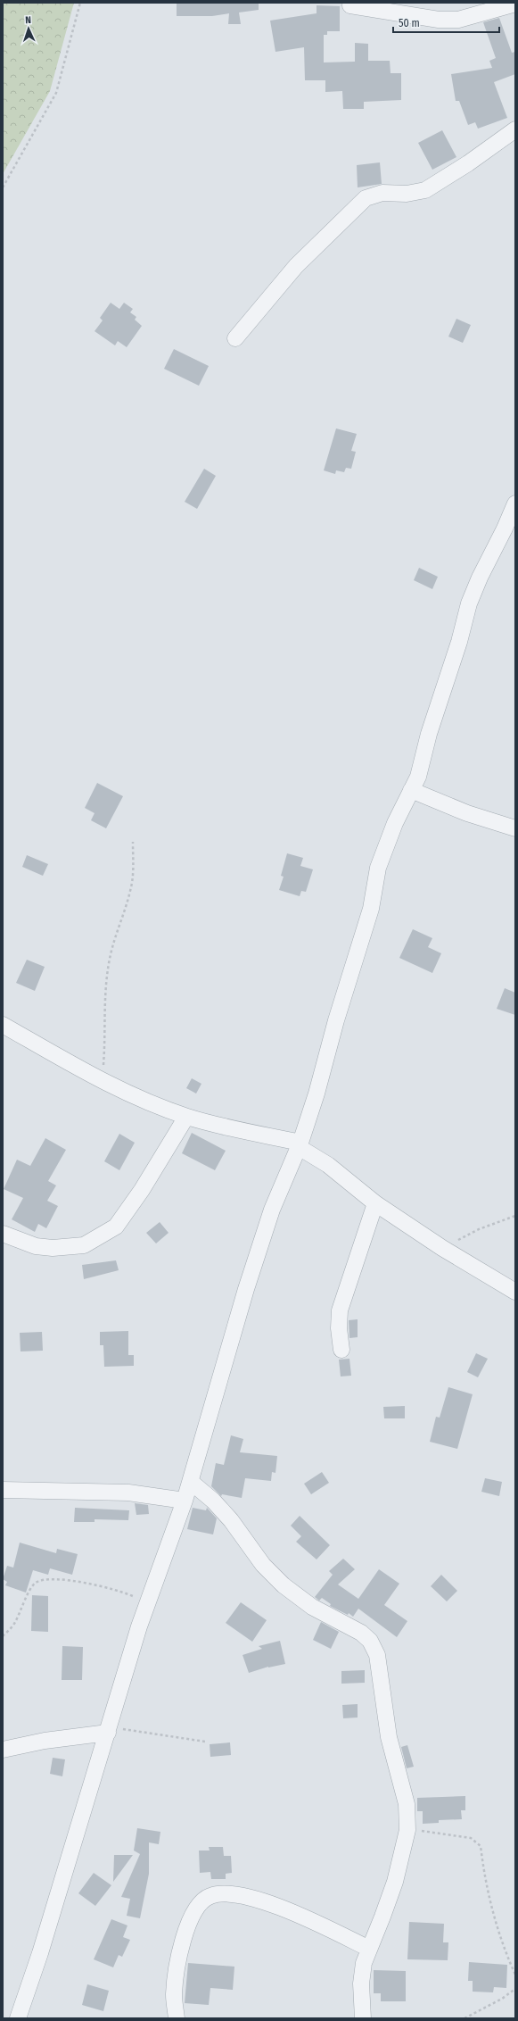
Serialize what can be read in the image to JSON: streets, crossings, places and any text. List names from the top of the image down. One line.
{"scale_bar":"50 m","north":"top"}
